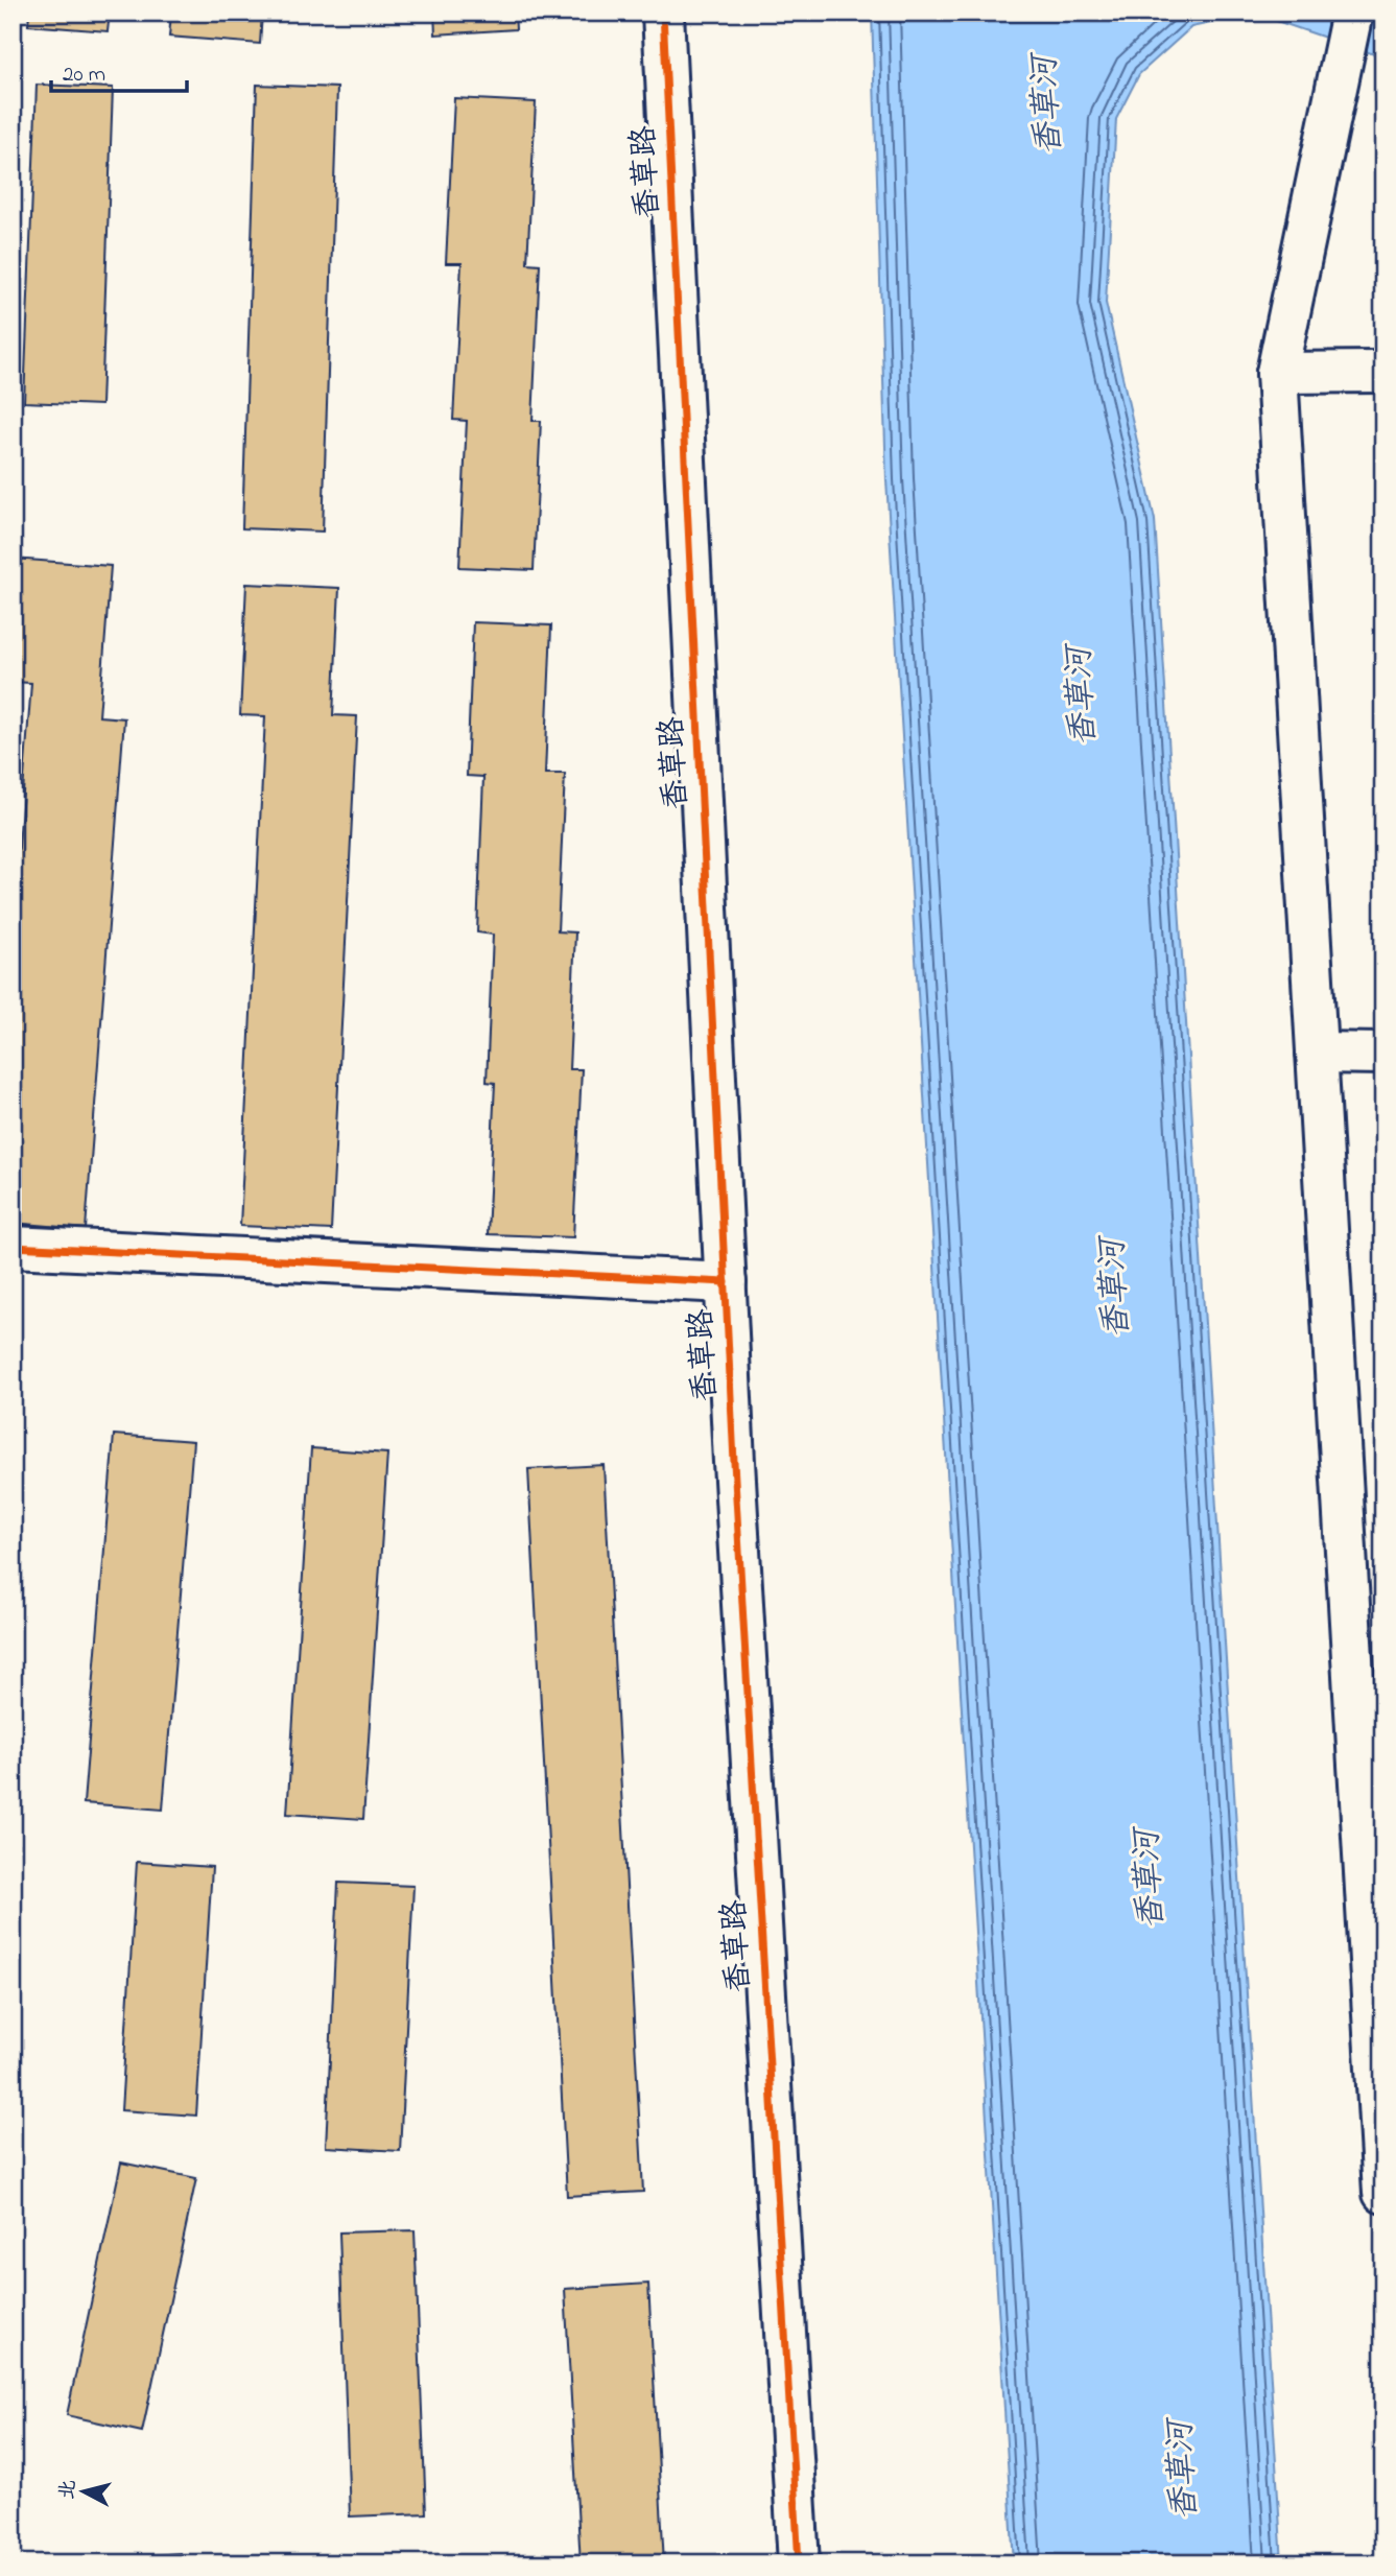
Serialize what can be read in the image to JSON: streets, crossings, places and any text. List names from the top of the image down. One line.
{"streets":{"street":["香草路"]},"water":["香草河"],"scale_bar":"20 m","north":"left"}
